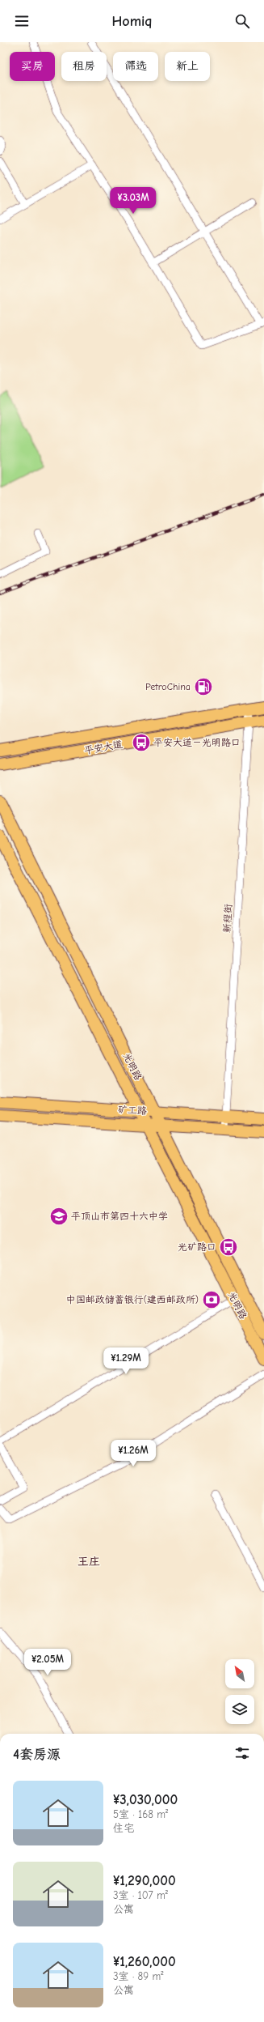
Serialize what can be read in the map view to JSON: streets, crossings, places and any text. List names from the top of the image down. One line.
{"streets":{"main road":["平安大道","光明路","矿工路"],"street":["新程街"]},"crossings":[["平安大道","新程街"],["新程街","矿工路"],["光明路","矿工路"]],"districts":["王庄"],"places":{"fuel station":["PetroChina"],"bus stop":["平安大道－光明路口","光矿路口"],"school or university":["平顶山市第四十六中学"],"bank":["中国邮政储蓄银行(建西邮政所)"]},"north":"top left","page":{"header":"Homiq","chip":["买房","租房","筛选","新上"],"price":["¥3.03M","¥1.29M","¥1.26M","¥2.05M"],"heading":"4套房源","list":[{"name":"¥3,030,000","note":"5室 · 168 m² · 住宅"},{"name":"¥1,290,000","note":"3室 · 107 m² · 公寓"},{"name":"¥1,260,000","note":"3室 · 89 m² · 公寓"}]}}
